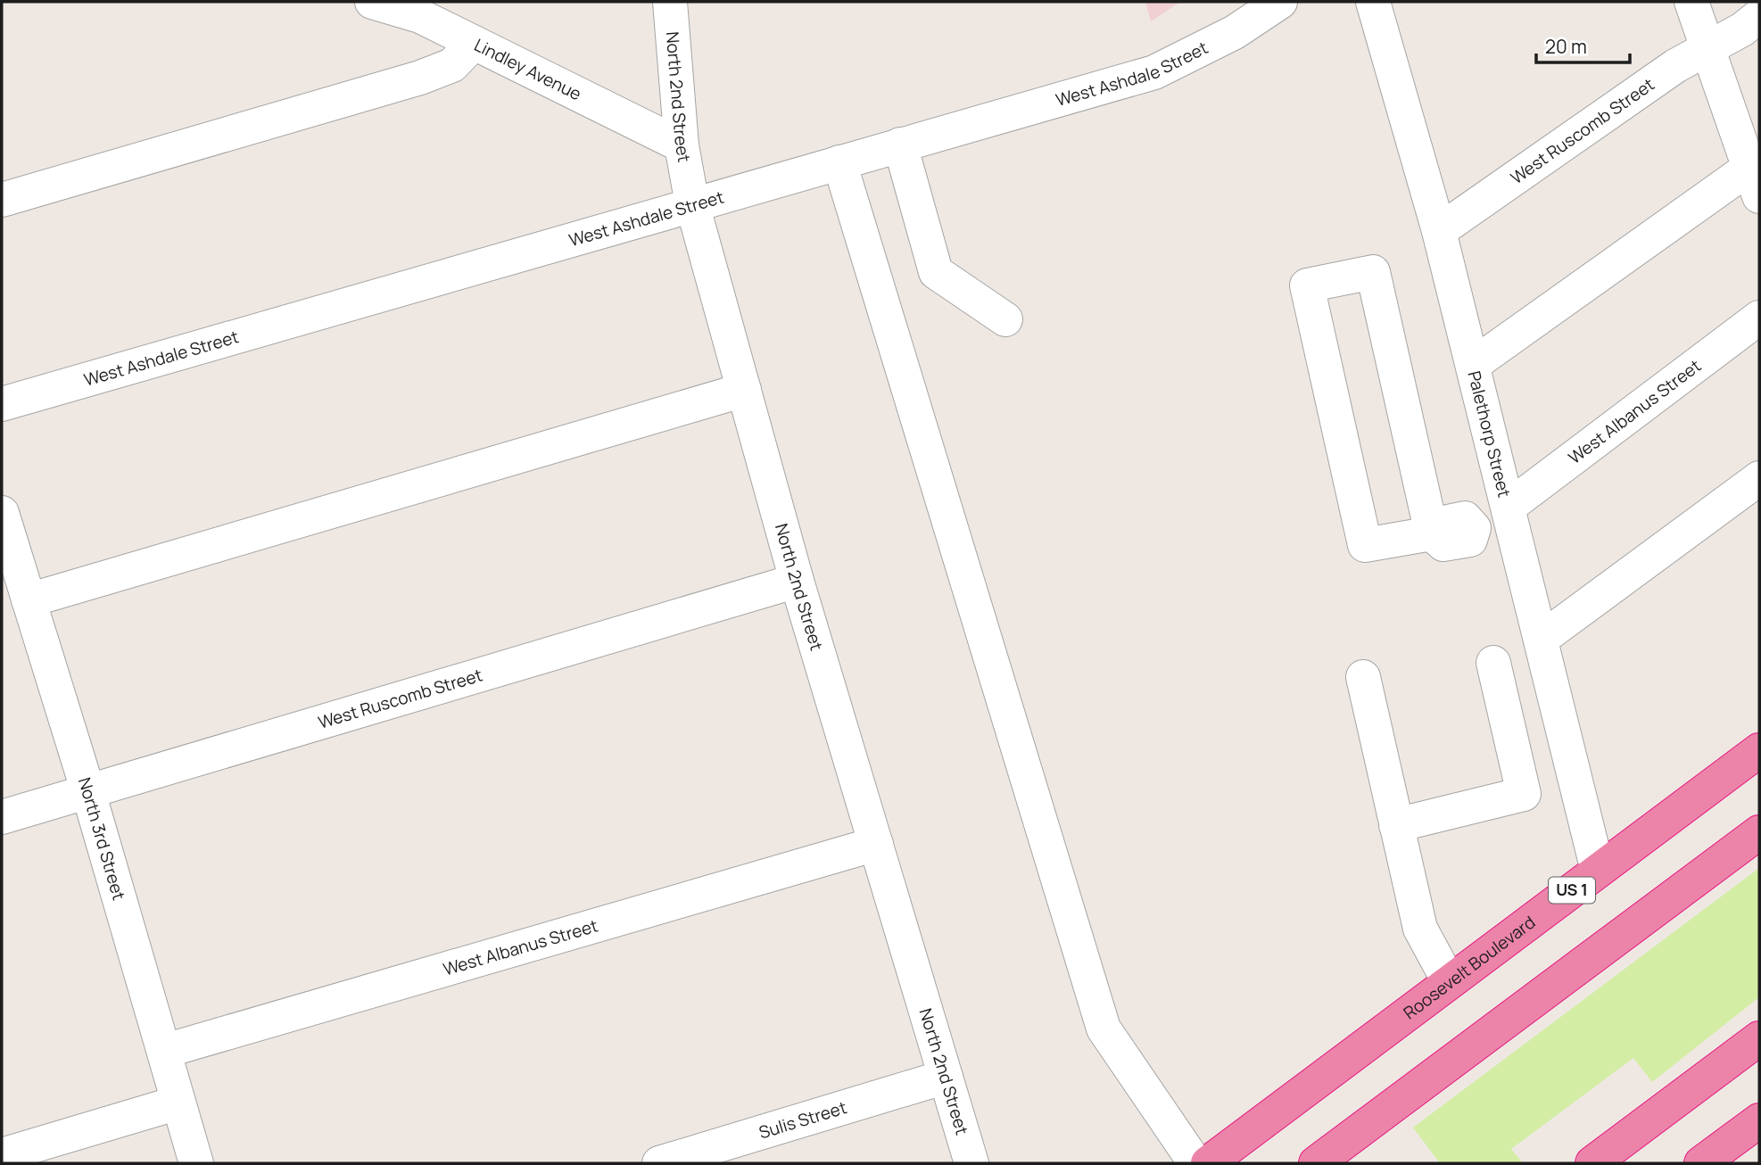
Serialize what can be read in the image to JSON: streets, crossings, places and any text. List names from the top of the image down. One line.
{"streets":{"highway":["US 1","Roosevelt Boulevard"],"street":["Lindley Avenue","West Ashdale Street","North 2nd Street","West Ruscomb Street","West Albanus Street","Palethorp Street","North 3rd Street","Sulis Street"]},"crossings":[["Lindley Avenue","North 2nd Street"],["West Ashdale Street","North 2nd Street"],["North 2nd Street","West Ruscomb Street"],["North 2nd Street","West Albanus Street"],["North 2nd Street","Sulis Street"],["West Ruscomb Street","Palethorp Street"],["West Ruscomb Street","North 3rd Street"],["West Albanus Street","Palethorp Street"],["West Albanus Street","North 3rd Street"],["Palethorp Street","Roosevelt Boulevard"]],"scale_bar":"20 m"}
